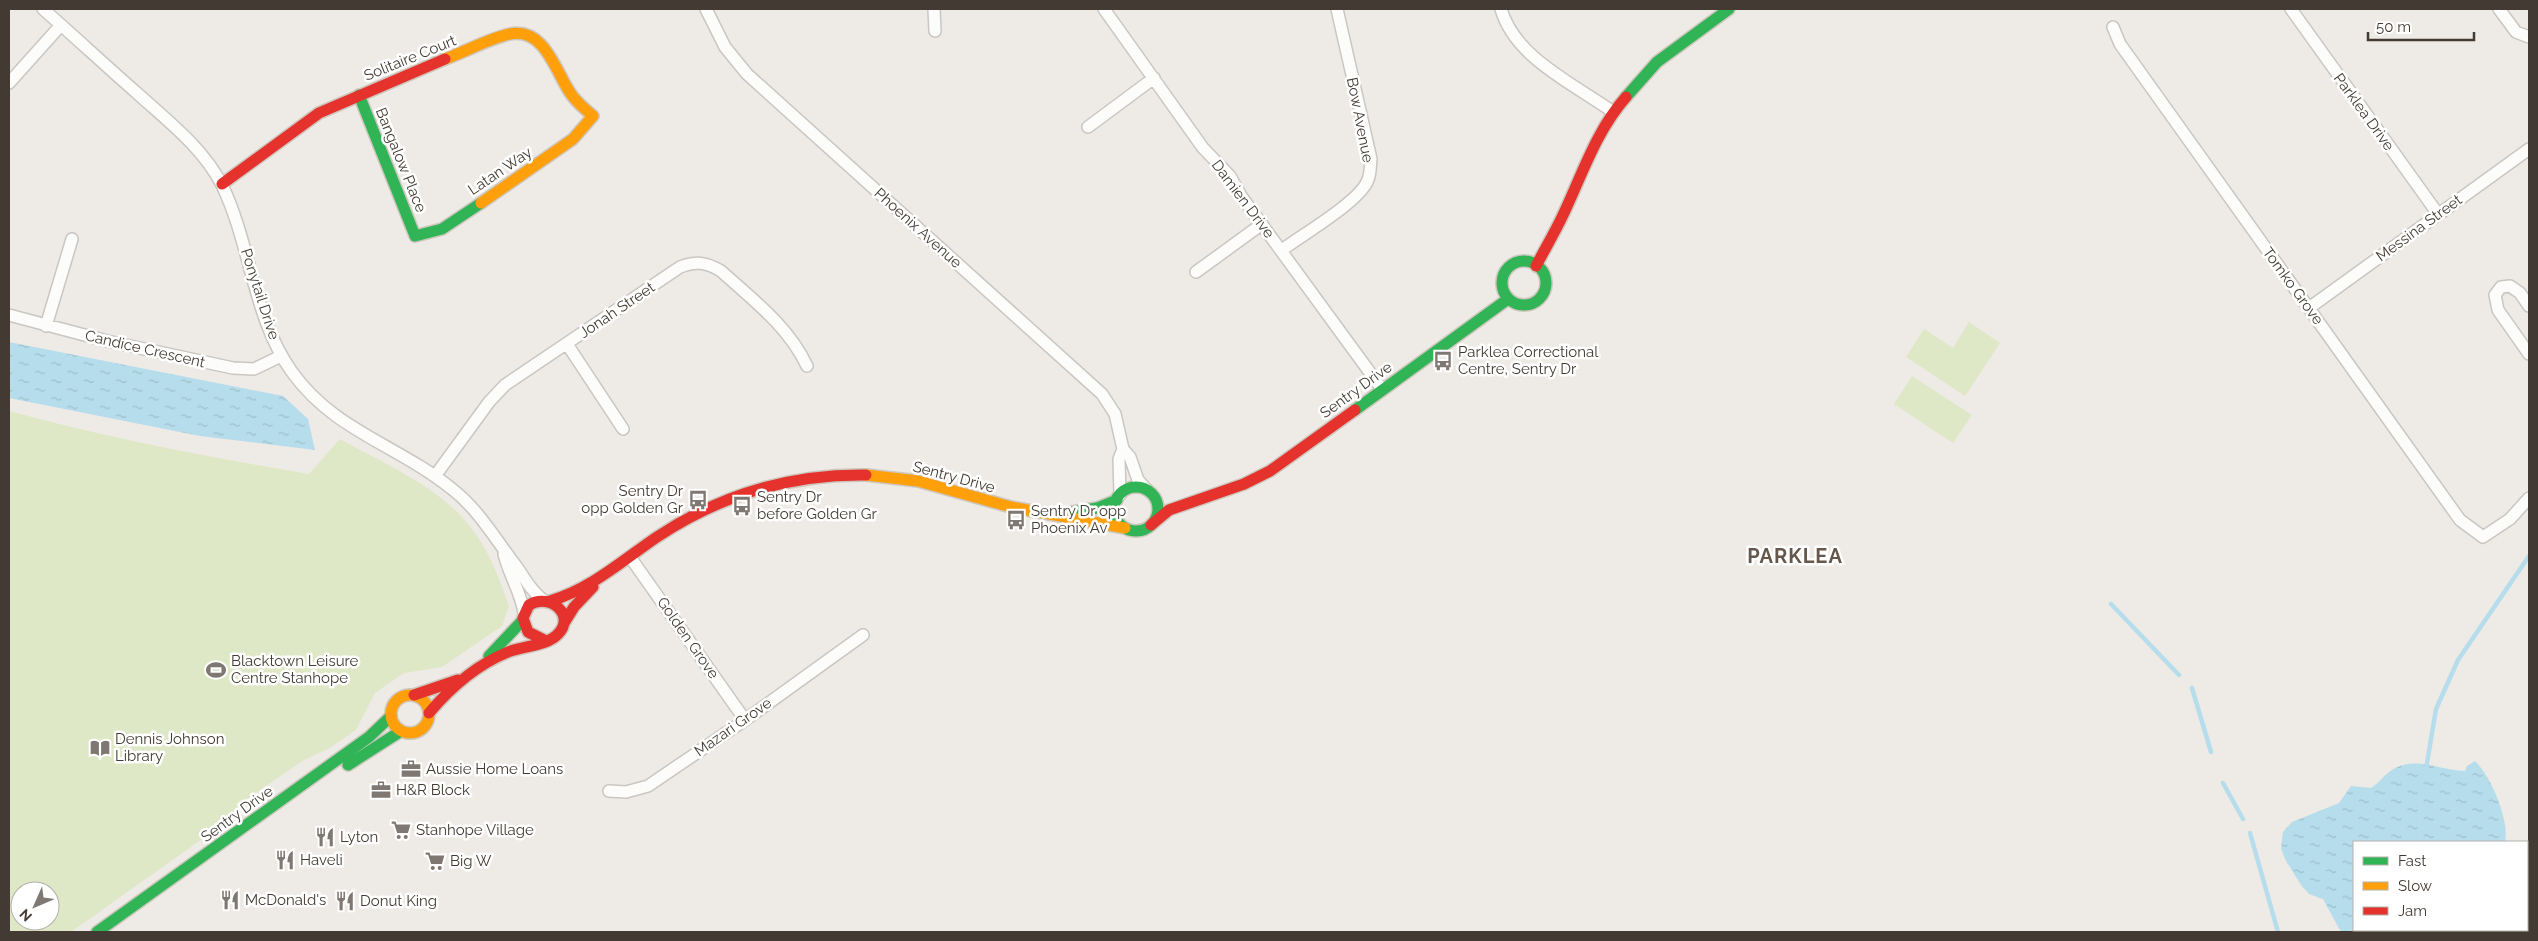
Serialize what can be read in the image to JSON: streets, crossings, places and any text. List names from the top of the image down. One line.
{"streets":{"street":["Solitaire Court","Parklea Drive","Bow Avenue","Bangalow Place","Latan Way","Damien Drive","Phoenix Avenue","Messina Street","Tomko Grove","Ponytail Drive","Jonah Street","Candice Crescent","Sentry Drive","Golden Grove","Mazari Grove"]},"crossings":[["Solitaire Court","Bangalow Place"],["Solitaire Court","Latan Way"],["Solitaire Court","Ponytail Drive"],["Parklea Drive","Messina Street"],["Bow Avenue","Damien Drive"],["Bangalow Place","Latan Way"],["Damien Drive","Sentry Drive"],["Phoenix Avenue","Sentry Drive"],["Messina Street","Tomko Grove"],["Ponytail Drive","Jonah Street"],["Ponytail Drive","Candice Crescent"],["Ponytail Drive","Sentry Drive"],["Sentry Drive","Golden Grove"],["Golden Grove","Mazari Grove"]],"districts":["PARKLEA"],"places":{"bus stop":["Parklea Correctional Centre, Sentry Dr","Sentry Dr opp Golden Gr","Sentry Dr before Golden Gr","Sentry Dr opp Phoenix Av"],"sports":["Blacktown Leisure Centre Stanhope"],"library":["Dennis Johnson Library"],"office":["Aussie Home Loans","H&R Block"],"supermarket":["Stanhope Village","Big W"],"restaurant":["Lyton","Haveli","McDonald's","Donut King"]},"legend":["Fast","Slow","Jam"],"scale_bar":"50 m","north":"bottom left"}
